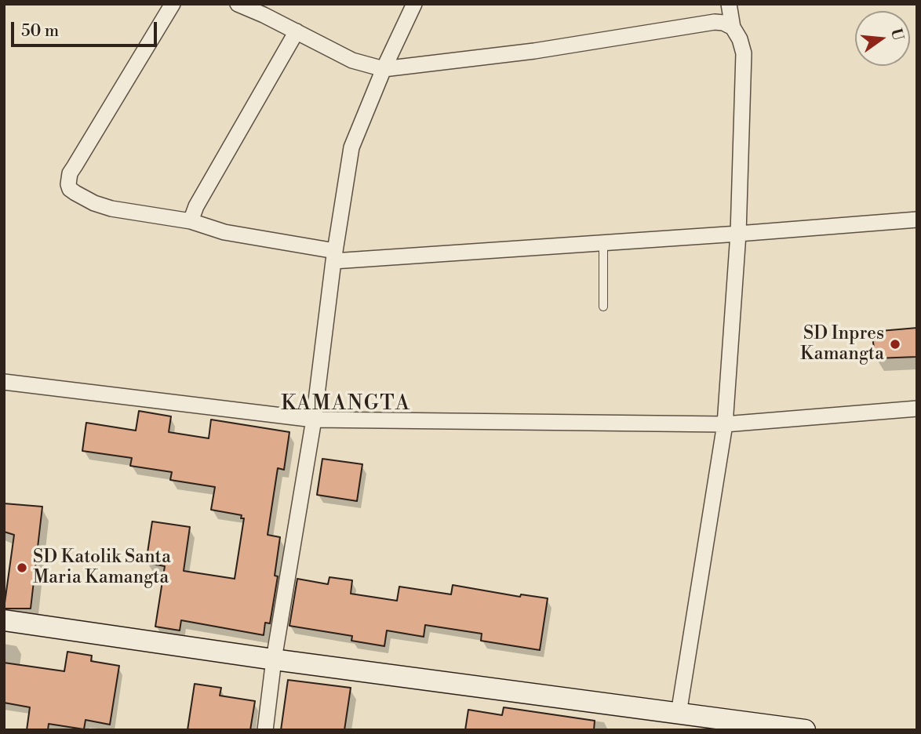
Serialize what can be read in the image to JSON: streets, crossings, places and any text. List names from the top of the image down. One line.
{"districts":["KAMANGTA"],"places":["SD Inpres Kamangta","SD Katolik Santa Maria Kamangta"],"scale_bar":"50 m","north":"right"}
